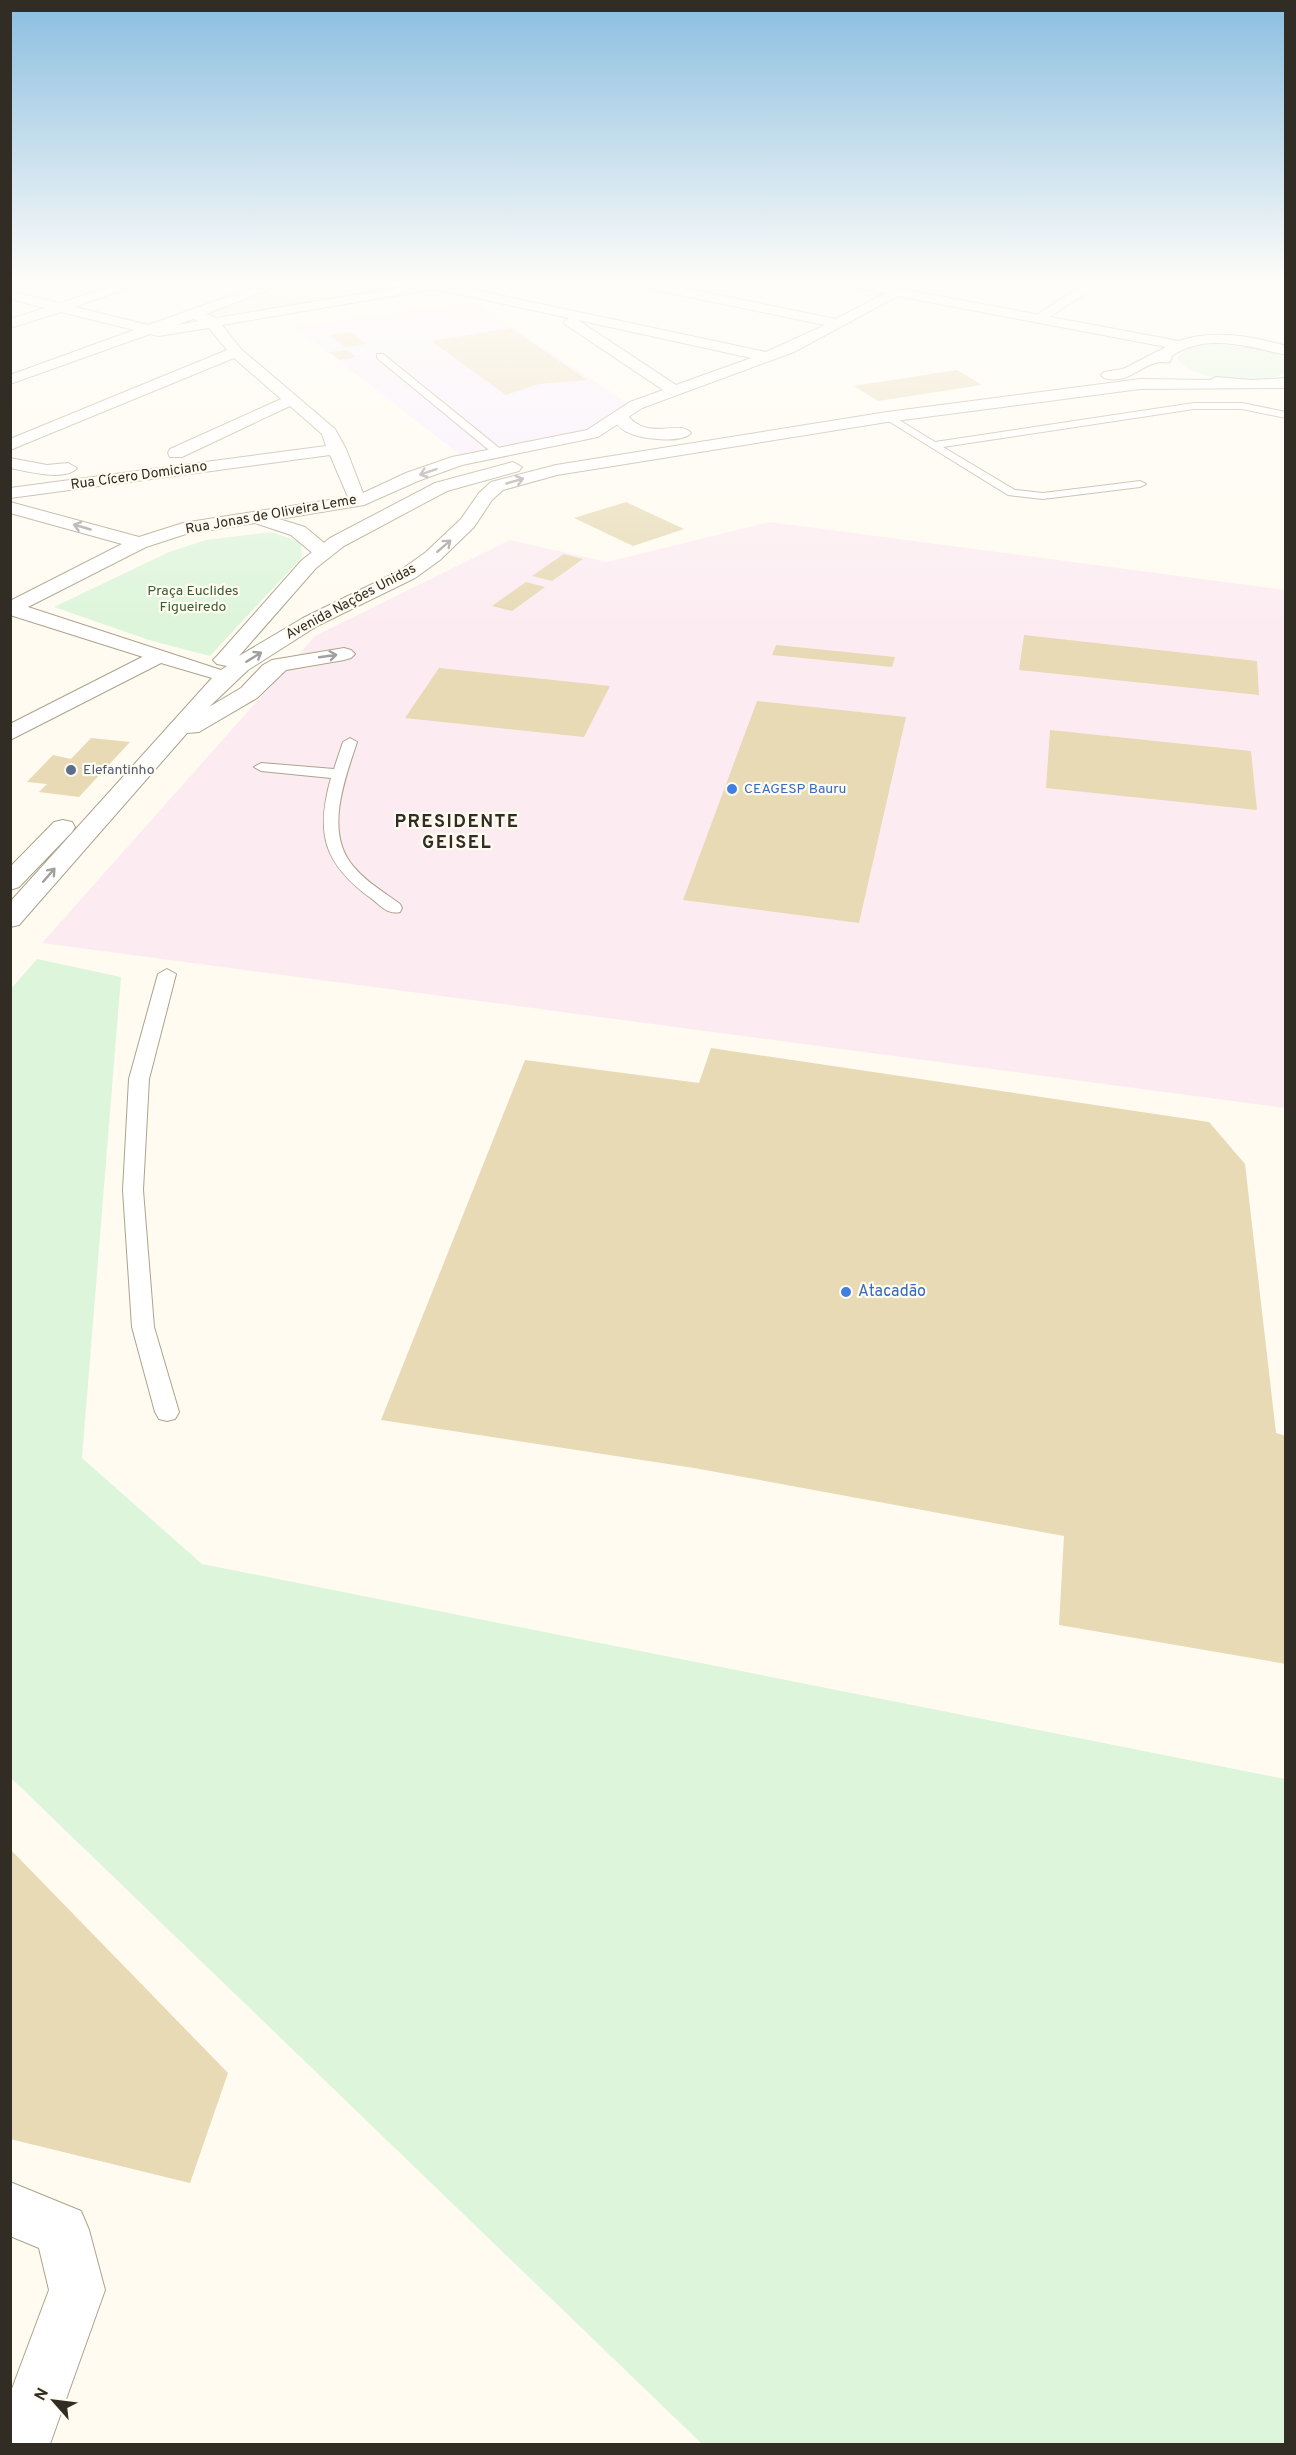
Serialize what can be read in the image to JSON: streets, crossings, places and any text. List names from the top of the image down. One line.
{"streets":{"street":["Rua Cícero Domiciano","Rua Jonas de Oliveira Leme","Avenida Nações Unidas"]},"districts":["PRESIDENTE GEISEL"],"parks":["Praça Euclides Figueiredo"],"places":["Elefantinho","CEAGESP Bauru","Atacadão"],"north":"top left"}
